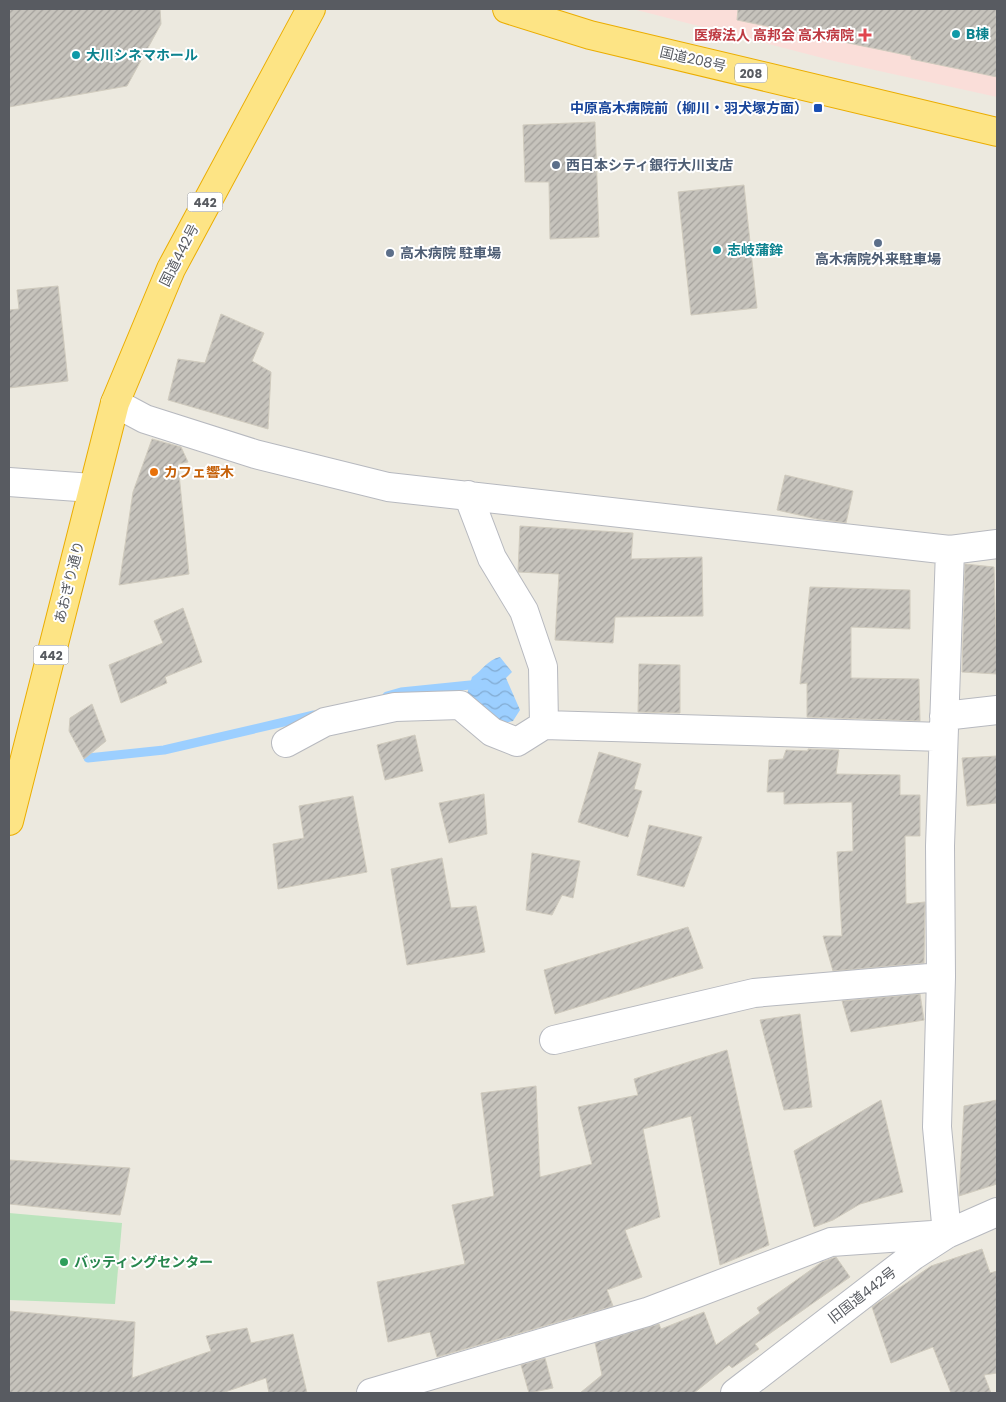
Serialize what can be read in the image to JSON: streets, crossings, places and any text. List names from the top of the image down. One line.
{"streets":{"highway":["国道208号","208","442","国道442号","あおぎり通り"],"street":["旧国道442号"]},"crossings":[["国道442号","あおぎり通り"]],"places":{"other":["B棟","大川シネマホール","西日本シティ銀行大川支店","高木病院外来駐車場","志岐蒲鉾","高木病院 駐車場","カフェ響木","バッティングセンター"],"health":["医療法人 高邦会 高木病院"],"transit":["中原高木病院前（柳川・羽犬塚方面）"]}}
